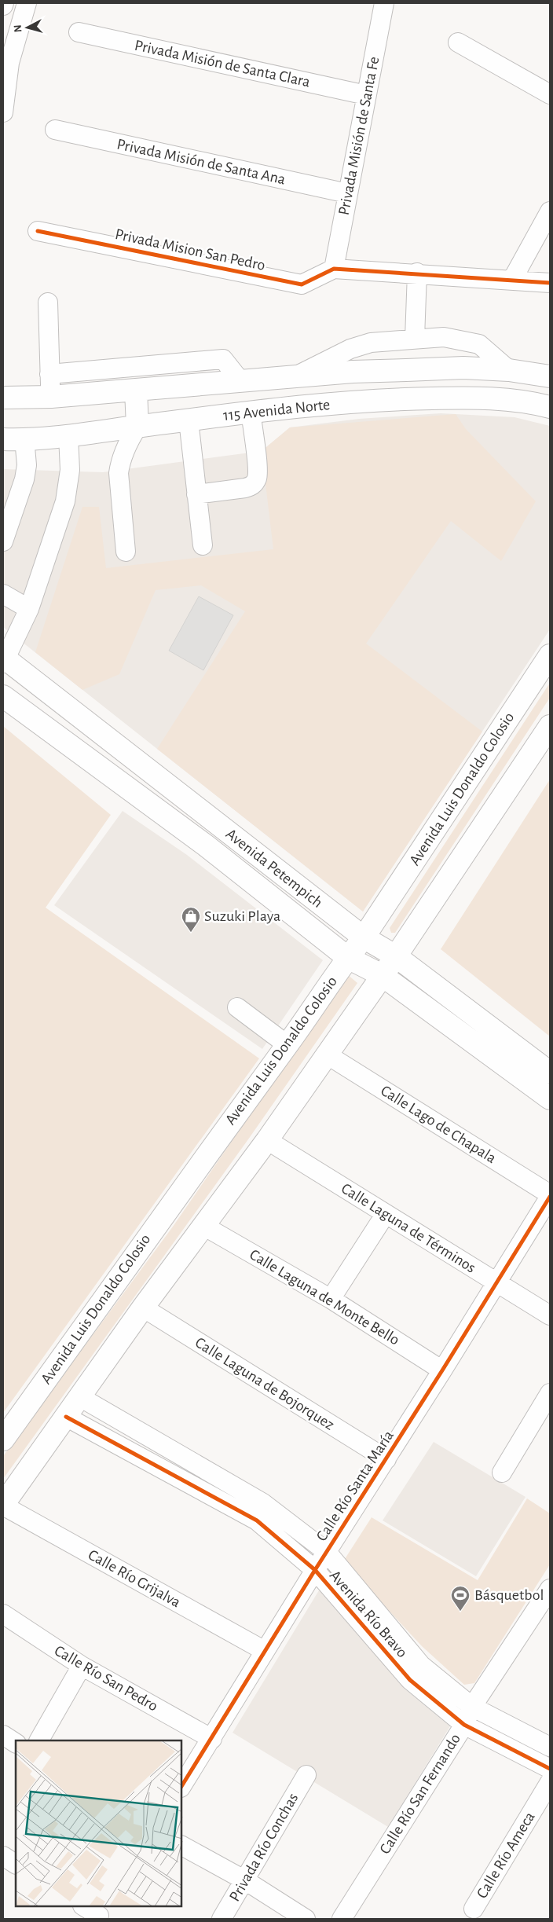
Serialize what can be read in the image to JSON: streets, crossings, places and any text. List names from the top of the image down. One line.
{"streets":{"main road":["115 Avenida Norte","Avenida Luis Donaldo Colosio","Avenida Petempich"],"street":["Privada Misión de Santa Clara","Privada Misión de Santa Fe","Privada Misión de Santa Ana","Privada Mision San Pedro","Calle Lago de Chapala","Calle Laguna de Términos","Calle Laguna de Monte Bello","Calle Laguna de Bojorquez","Calle Río Santa María","Calle Río Grijalva","Avenida Río Bravo","Calle Río San Pedro","Calle Río San Fernando","Privada Río Conchas","Calle Río Ameca"]},"crossings":[["Privada Misión de Santa Clara","Privada Misión de Santa Fe"],["Privada Misión de Santa Fe","Privada Misión de Santa Ana"],["Privada Misión de Santa Fe","Privada Mision San Pedro"],["Avenida Luis Donaldo Colosio","Avenida Petempich"],["Calle Lago de Chapala","Calle Río Santa María"],["Calle Laguna de Términos","Calle Río Santa María"],["Calle Laguna de Monte Bello","Calle Río Santa María"],["Calle Laguna de Bojorquez","Calle Río Santa María"],["Calle Río Santa María","Calle Río Grijalva"],["Calle Río Santa María","Avenida Río Bravo"],["Calle Río Santa María","Calle Río San Pedro"],["Avenida Río Bravo","Calle Río San Fernando"]],"places":{"shop":["Suzuki Playa"],"sports":["Básquetbol"]},"north":"left"}
